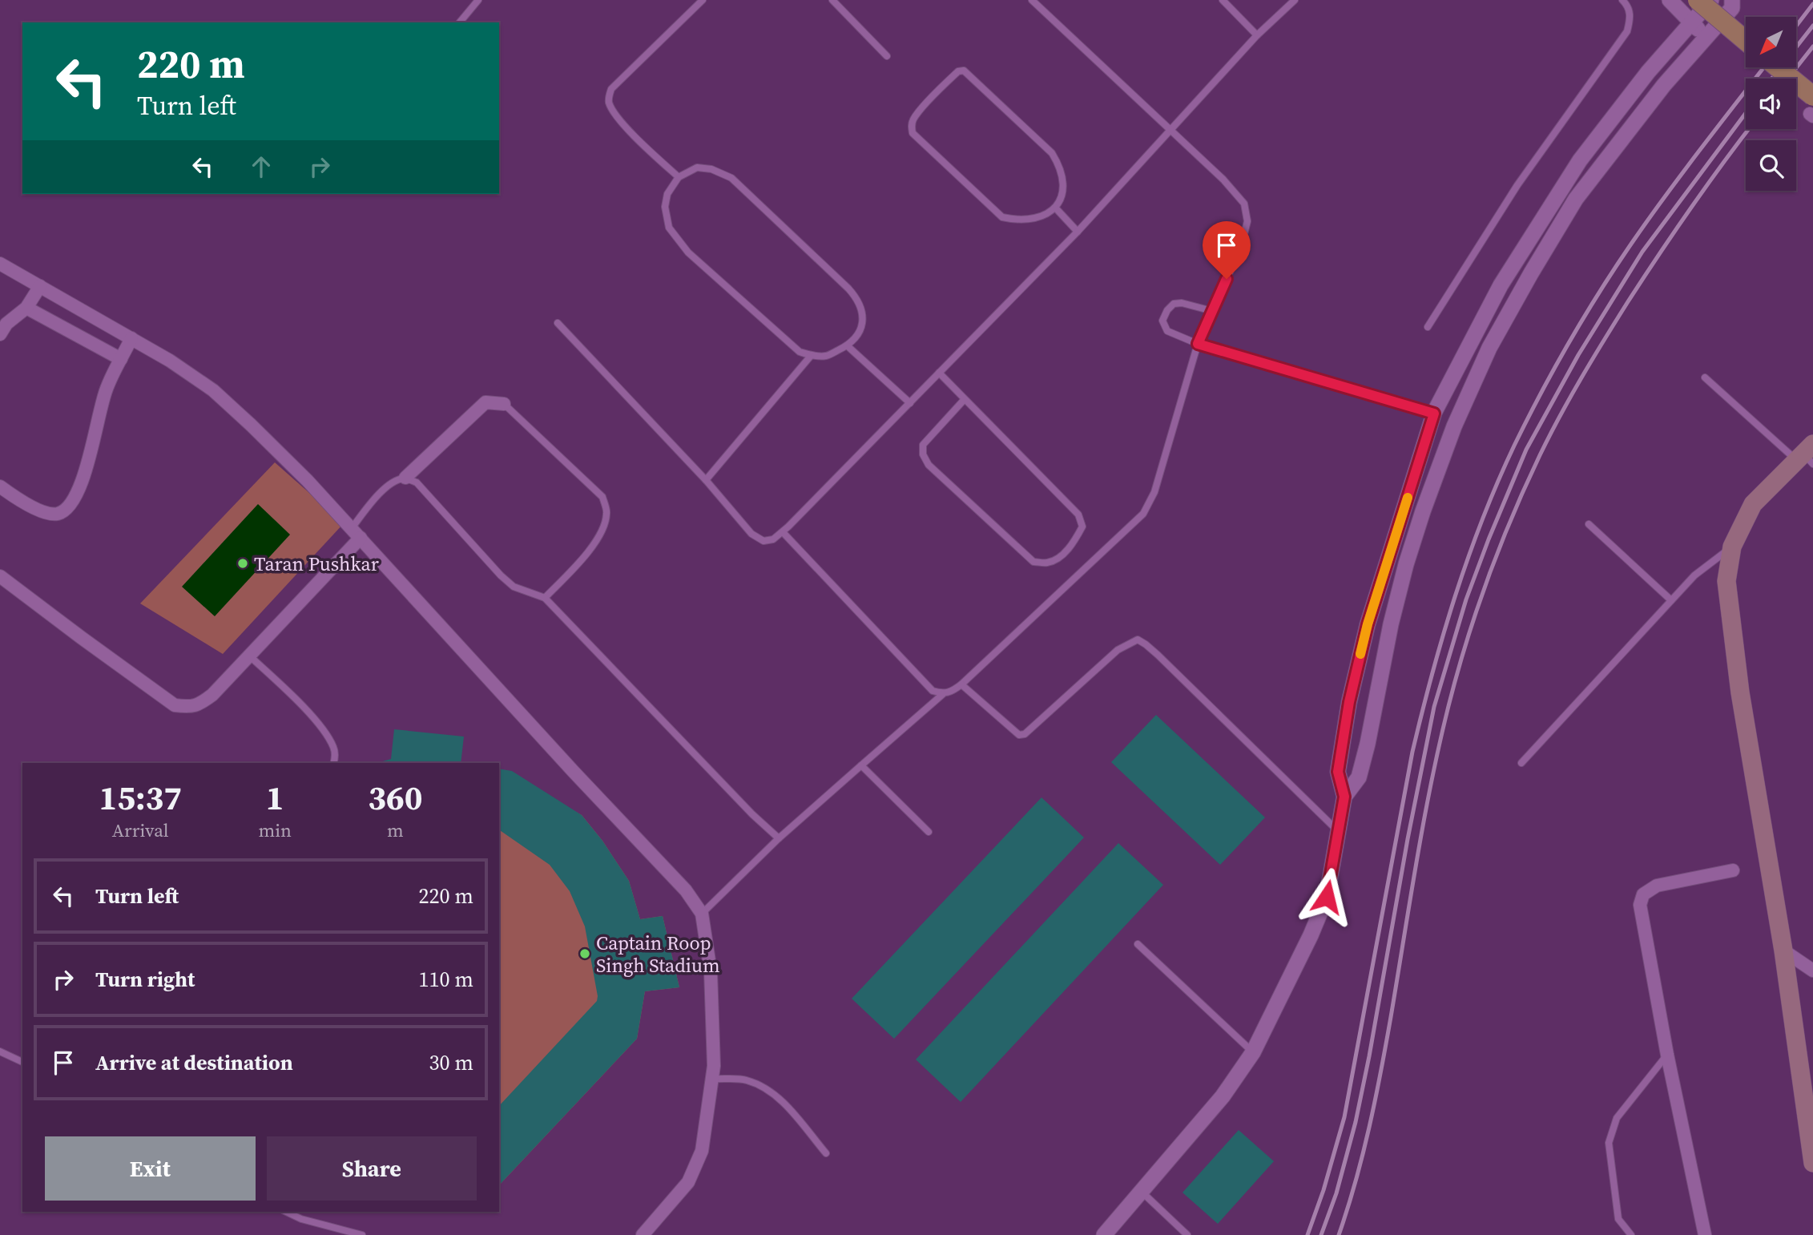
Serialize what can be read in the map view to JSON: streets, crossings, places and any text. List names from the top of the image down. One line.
{"places":["Taran Pushkar","Captain Roop Singh Stadium"],"north":"bottom left","page":{"turn":["220 m","Turn left"],"eta":["15:37","Arrival","1","min","360","m"],"list":[{"name":"Turn left","value":"220 m"},{"name":"Turn right","value":"110 m"},{"name":"Arrive at destination","value":"30 m"}],"buttons":["Exit","Share"]}}
